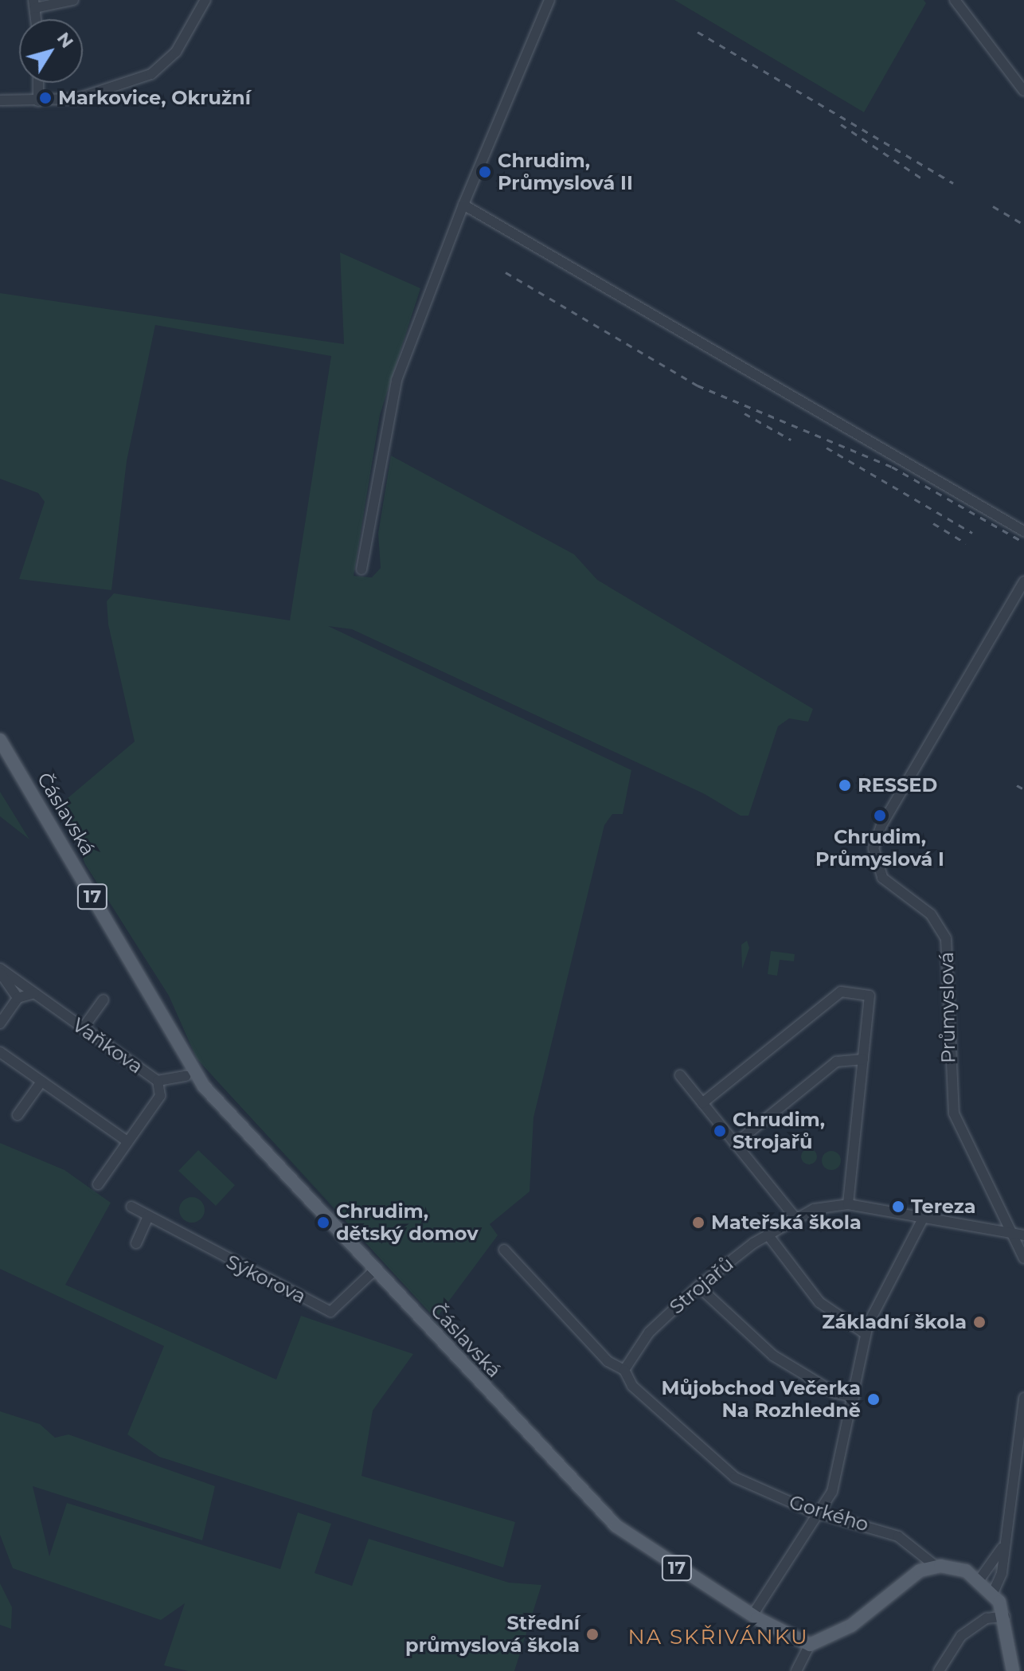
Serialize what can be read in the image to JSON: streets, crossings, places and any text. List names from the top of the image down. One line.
{"streets":{"main road":["Čáslavská","17"],"street":["Průmyslová","Vaňkova","Sýkorova","Strojařů","Gorkého"]},"crossings":[["Čáslavská","Vaňkova"],["Čáslavská","Sýkorova"],["Průmyslová","Strojařů"],["Strojařů","Gorkého"]],"districts":["NA SKŘIVÁNKU"],"places":["Markovice, Okružní","Chrudim, Průmyslová II","RESSED","Chrudim, Průmyslová I","Chrudim, Strojařů","Tereza","Chrudim, dětský domov","Mateřská škola","Základní škola","Můjobchod Večerka Na Rozhledně","Střední průmyslová škola"],"north":"top right"}
